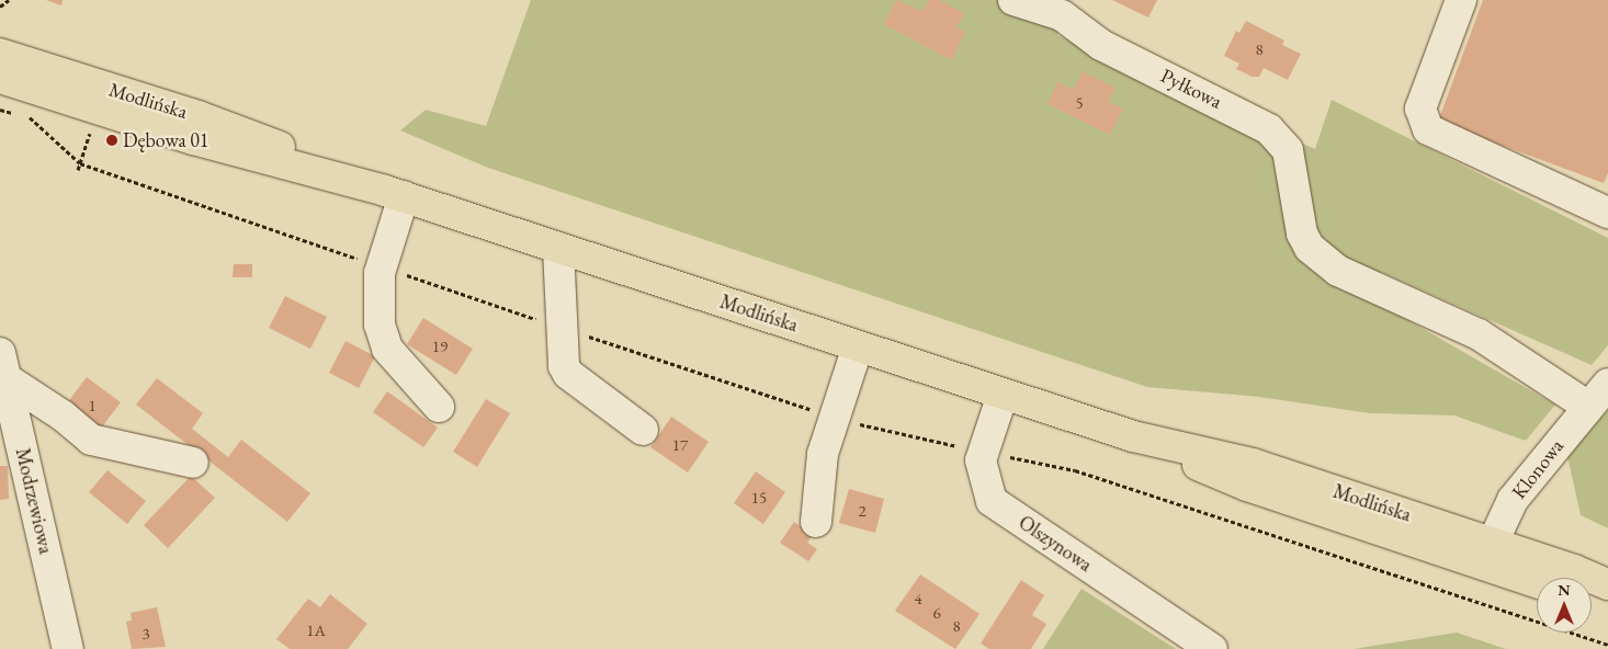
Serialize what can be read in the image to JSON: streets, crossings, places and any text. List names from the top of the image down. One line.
{"streets":{"main road":["Modlińska"],"street":["Pyłkowa","Klonowa","Modrzewiowa","Olszynowa"]},"crossings":[["Pyłkowa","Klonowa"],["Modlińska","Klonowa"],["Modlińska","Olszynowa"]],"places":["Dębowa 01"],"house_numbers":["8","5","19","1","17","15","2","4","6","8","1A","3"],"north":"top"}
